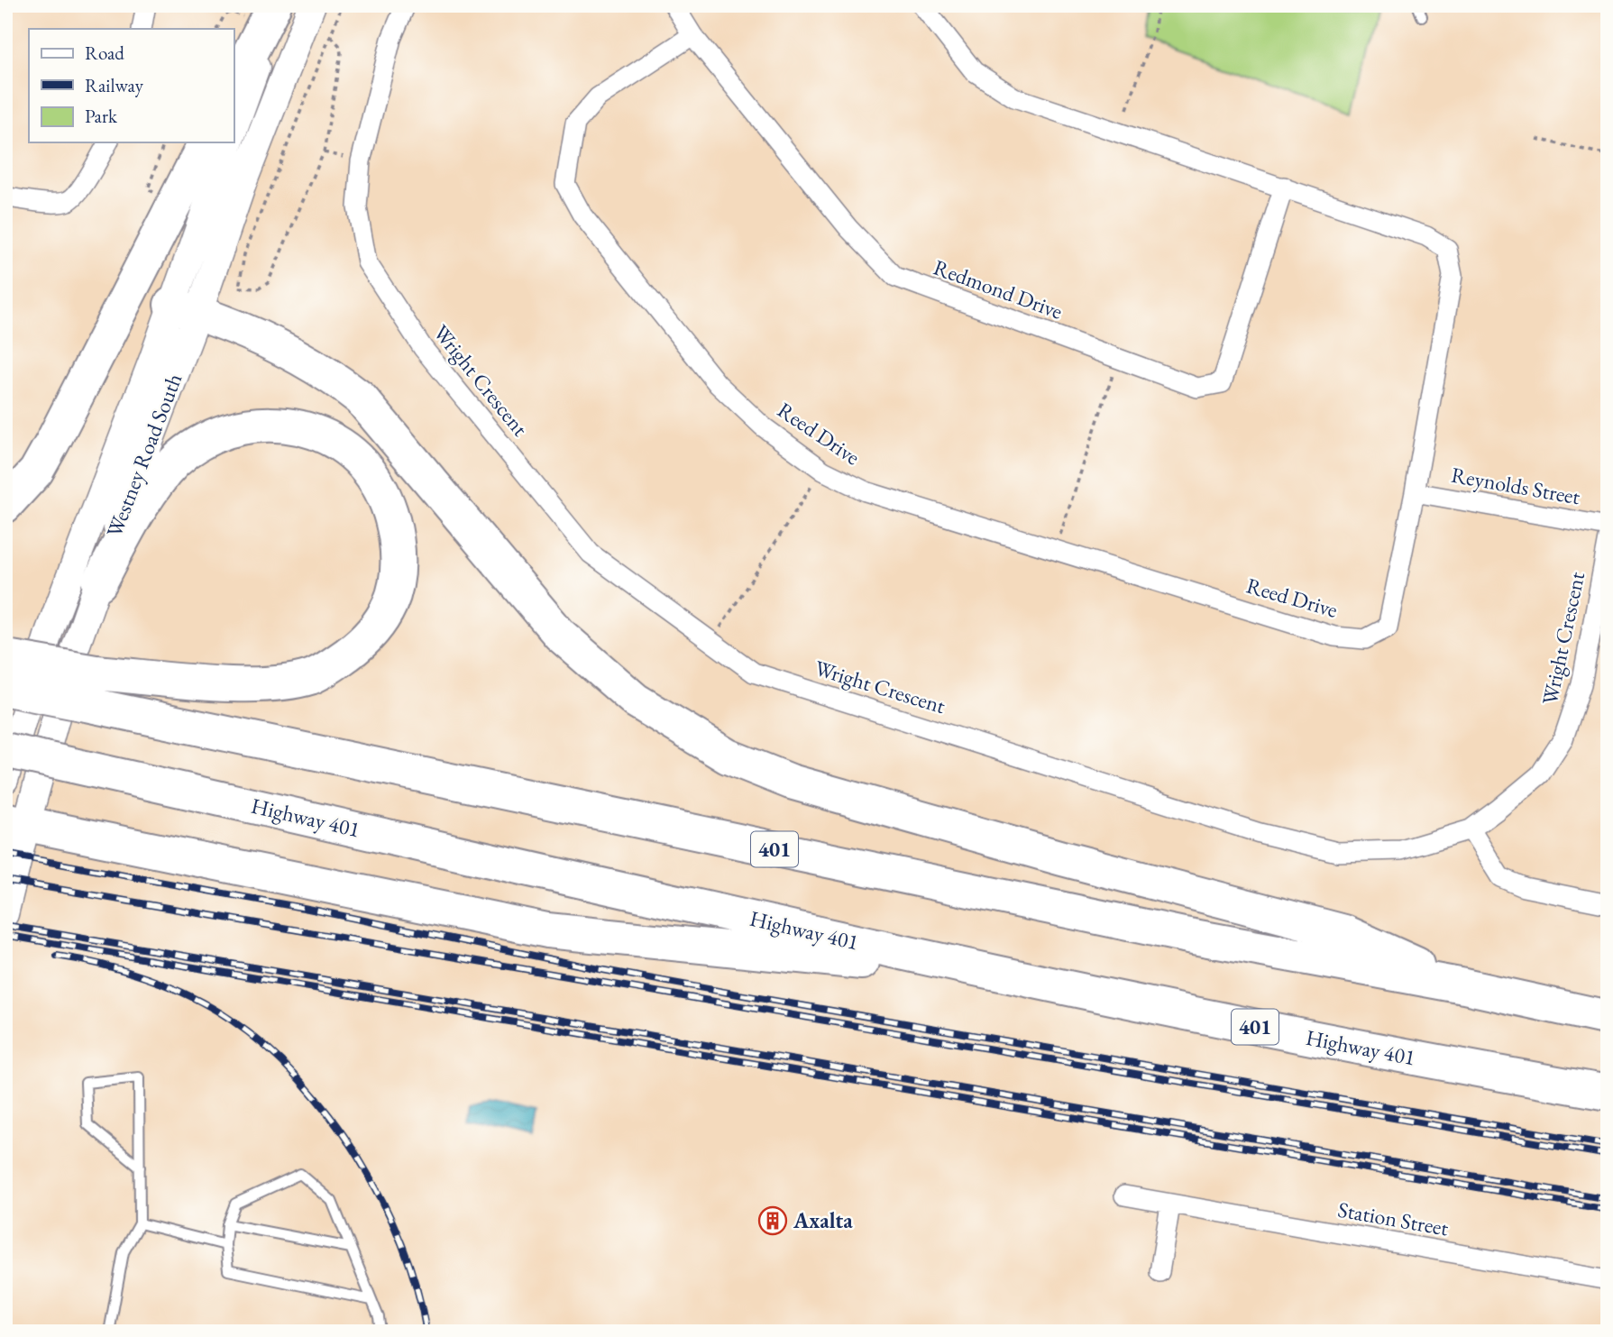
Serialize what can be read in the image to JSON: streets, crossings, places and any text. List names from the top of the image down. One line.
{"streets":{"highway":["Highway 401","401"],"main road":["Westney Road South"],"street":["Redmond Drive","Wright Crescent","Reed Drive","Reynolds Street","Station Street"]},"crossings":[["Redmond Drive","Reed Drive"],["Reed Drive","Reynolds Street"]],"places":{"building":["Axalta"]},"legend":["Road","Railway","Park"]}
